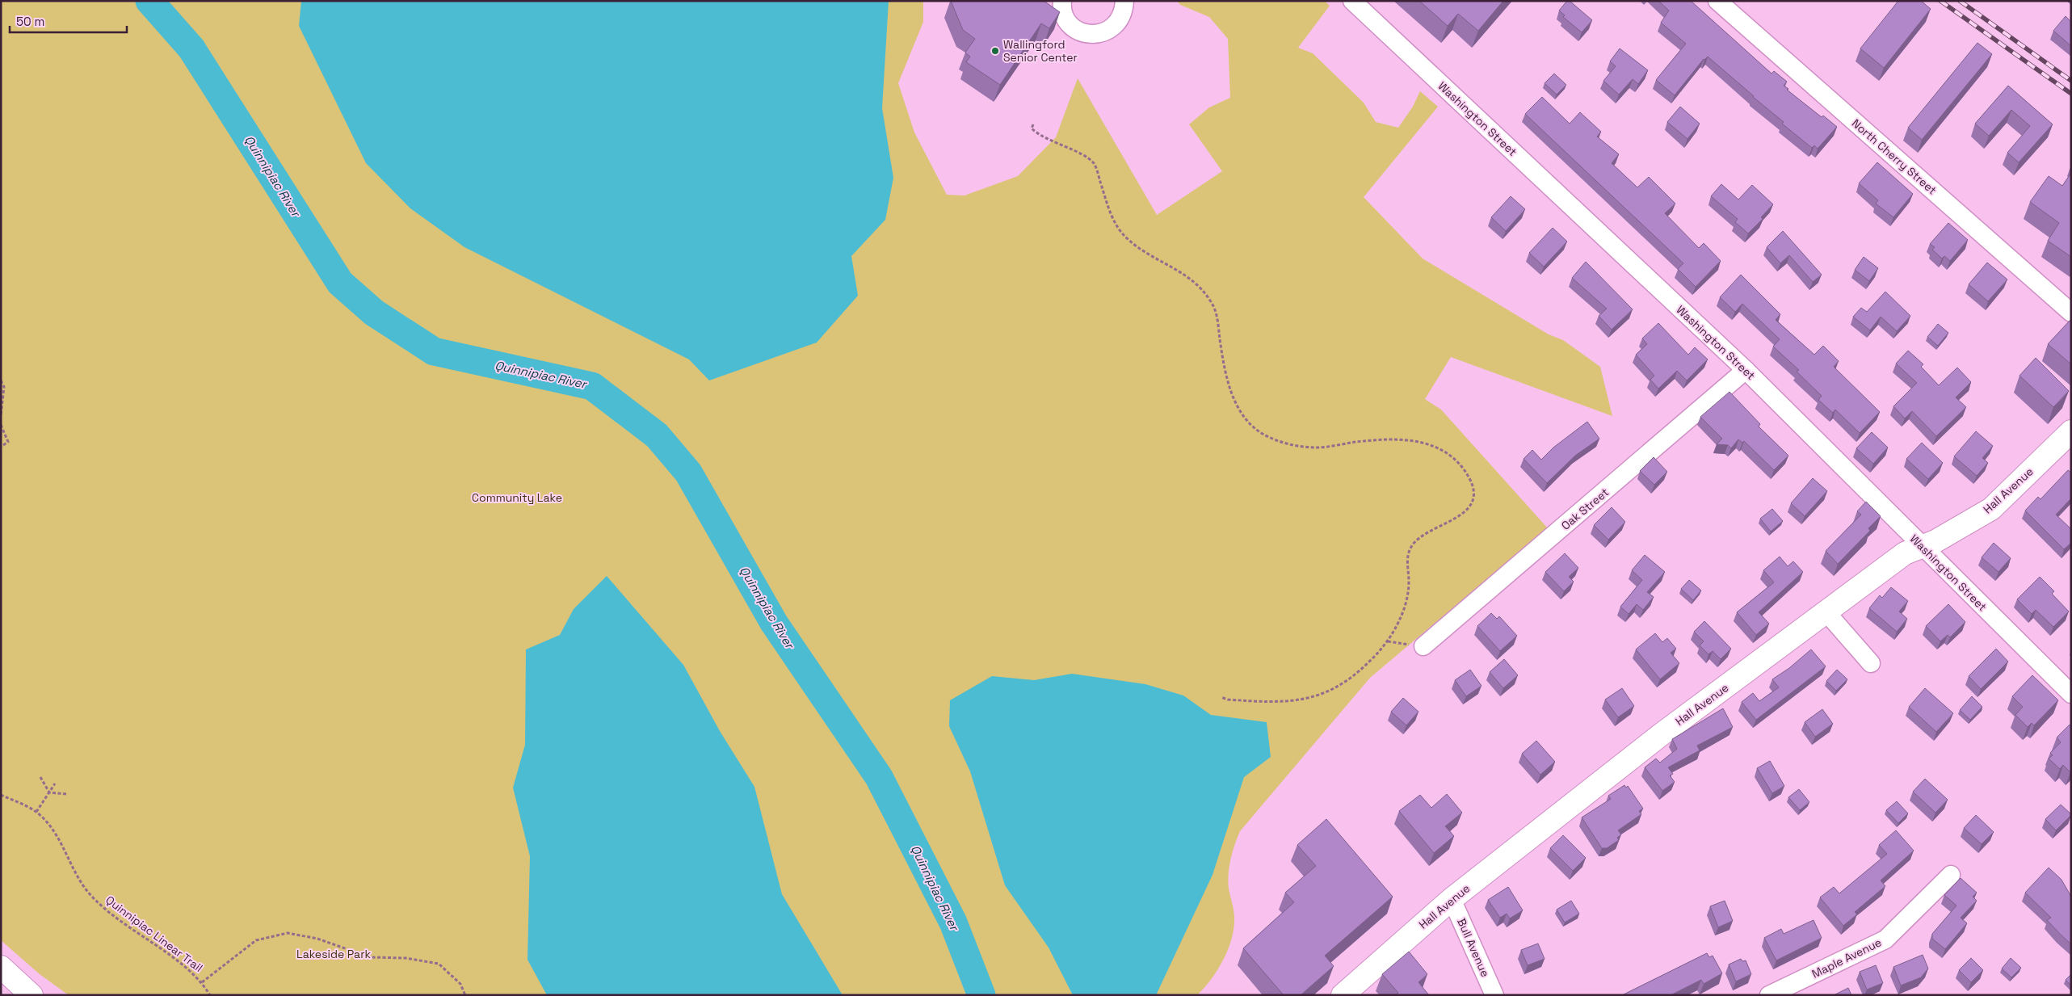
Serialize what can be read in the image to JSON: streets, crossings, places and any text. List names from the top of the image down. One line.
{"streets":{"main road":["Hall Avenue"],"street":["Washington Street","North Cherry Street","Oak Street","Bull Avenue","Maple Avenue"],"path":["Quinnipiac Linear Trail"]},"crossings":[["Washington Street","Hall Avenue"],["Washington Street","Oak Street"],["Hall Avenue","Bull Avenue"]],"water":["Quinnipiac River"],"parks":["Community Lake","Lakeside Park"],"places":["Wallingford Senior Center"],"scale_bar":"50 m"}
